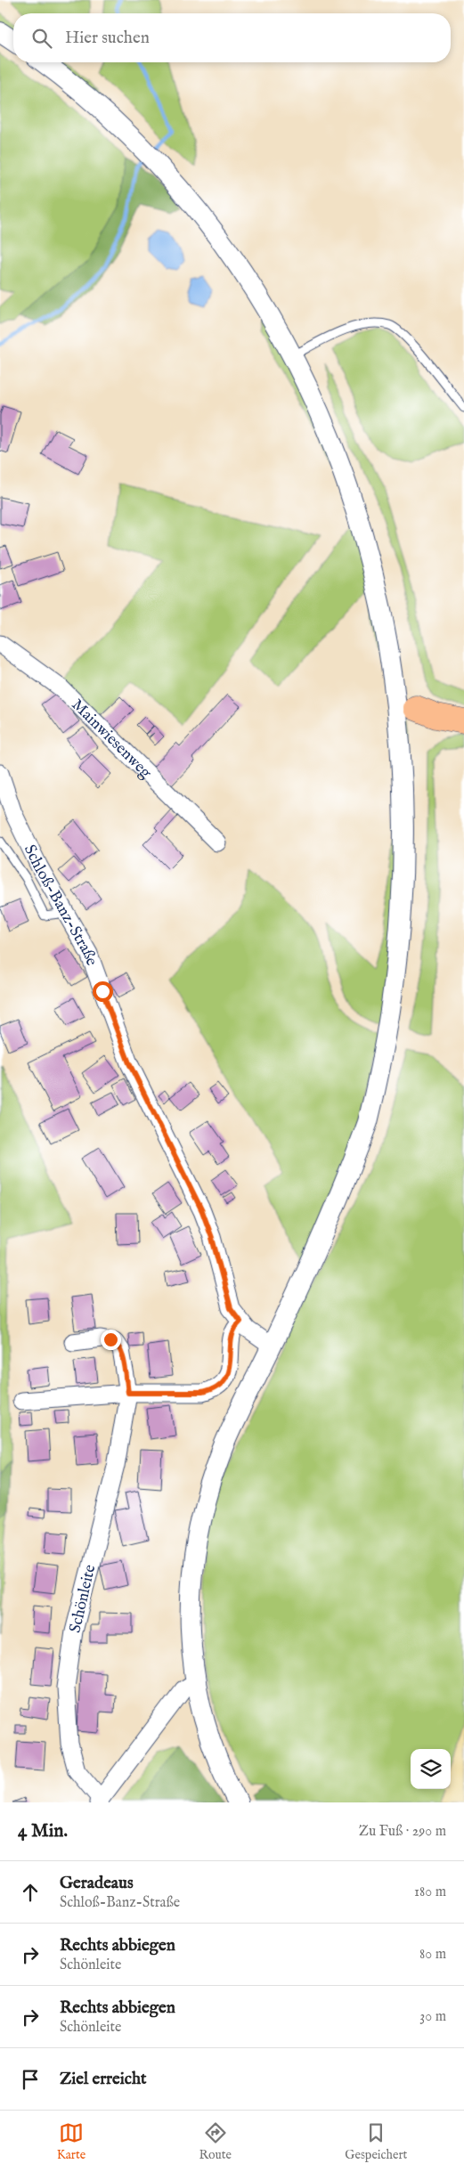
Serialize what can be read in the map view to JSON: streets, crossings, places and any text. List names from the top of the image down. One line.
{"streets":{"street":["Mainwiesenweg","Schloß-Banz-Straße","Schönleite"]},"page":{"search":"Hier suchen","heading":["4 Min.","Zu Fuß · 290 m"],"list":[["Geradeaus","Schloß-Banz-Straße","180 m"],["Rechts abbiegen","Schönleite","80 m"],["Rechts abbiegen","Schönleite","30 m"],"Ziel erreicht"],"nav":["Karte","Route","Gespeichert"]}}
